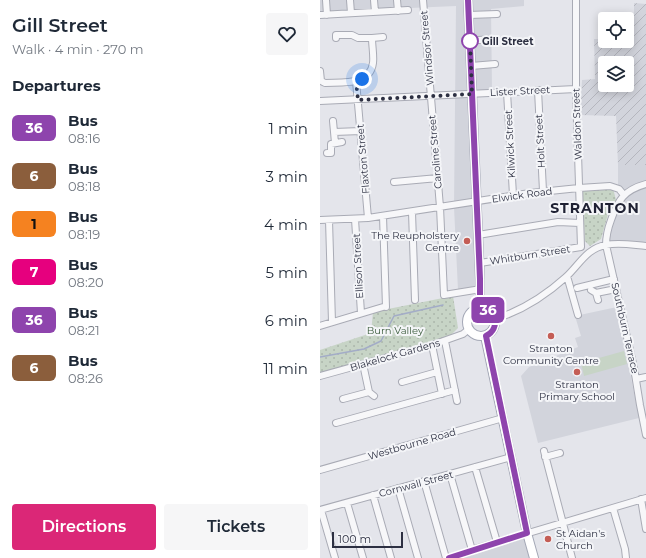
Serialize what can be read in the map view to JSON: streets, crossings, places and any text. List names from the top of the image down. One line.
{"streets":{"street":["Windsor Street","Lister Street","Waldon Street","Holt Street","Kilwick Street","Caroline Street","Flaxton Street","Elwick Road","Whitburn Street","Ellison Street","Southburn Terrace","Blakelock Gardens","Westbourne Road","Cornwall Street"]},"crossings":[["Windsor Street","Lister Street"],["Windsor Street","Caroline Street"],["Lister Street","Waldon Street"],["Lister Street","Holt Street"],["Lister Street","Kilwick Street"],["Lister Street","Caroline Street"],["Lister Street","Flaxton Street"],["Waldon Street","Elwick Road"],["Waldon Street","Whitburn Street"],["Holt Street","Elwick Road"],["Kilwick Street","Elwick Road"],["Caroline Street","Elwick Road"],["Flaxton Street","Elwick Road"],["Elwick Road","Ellison Street"]],"districts":["STRANTON"],"parks":["Burn Valley"],"places":["Gill Street","The Reupholstery Centre","Stranton Community Centre","Stranton Primary School","St Aidan's Church"],"lines":["bus line 36"],"scale_bar":"100 m","page":{"heading":[["Gill Street","Walk · 4 min · 270 m"],"Departures"],"on_map":"36","list":[{"mark":"36","name":"Bus","note":"08:16","value":"1 min"},{"mark":"6","name":"Bus","note":"08:18","value":"3 min"},{"mark":"1","name":"Bus","note":"08:19","value":"4 min"},{"mark":"7","name":"Bus","note":"08:20","value":"5 min"},{"mark":"36","name":"Bus","note":"08:21","value":"6 min"},{"mark":"6","name":"Bus","note":"08:26","value":"11 min"}],"buttons":["Directions","Tickets"],"scale":"100 m"}}
